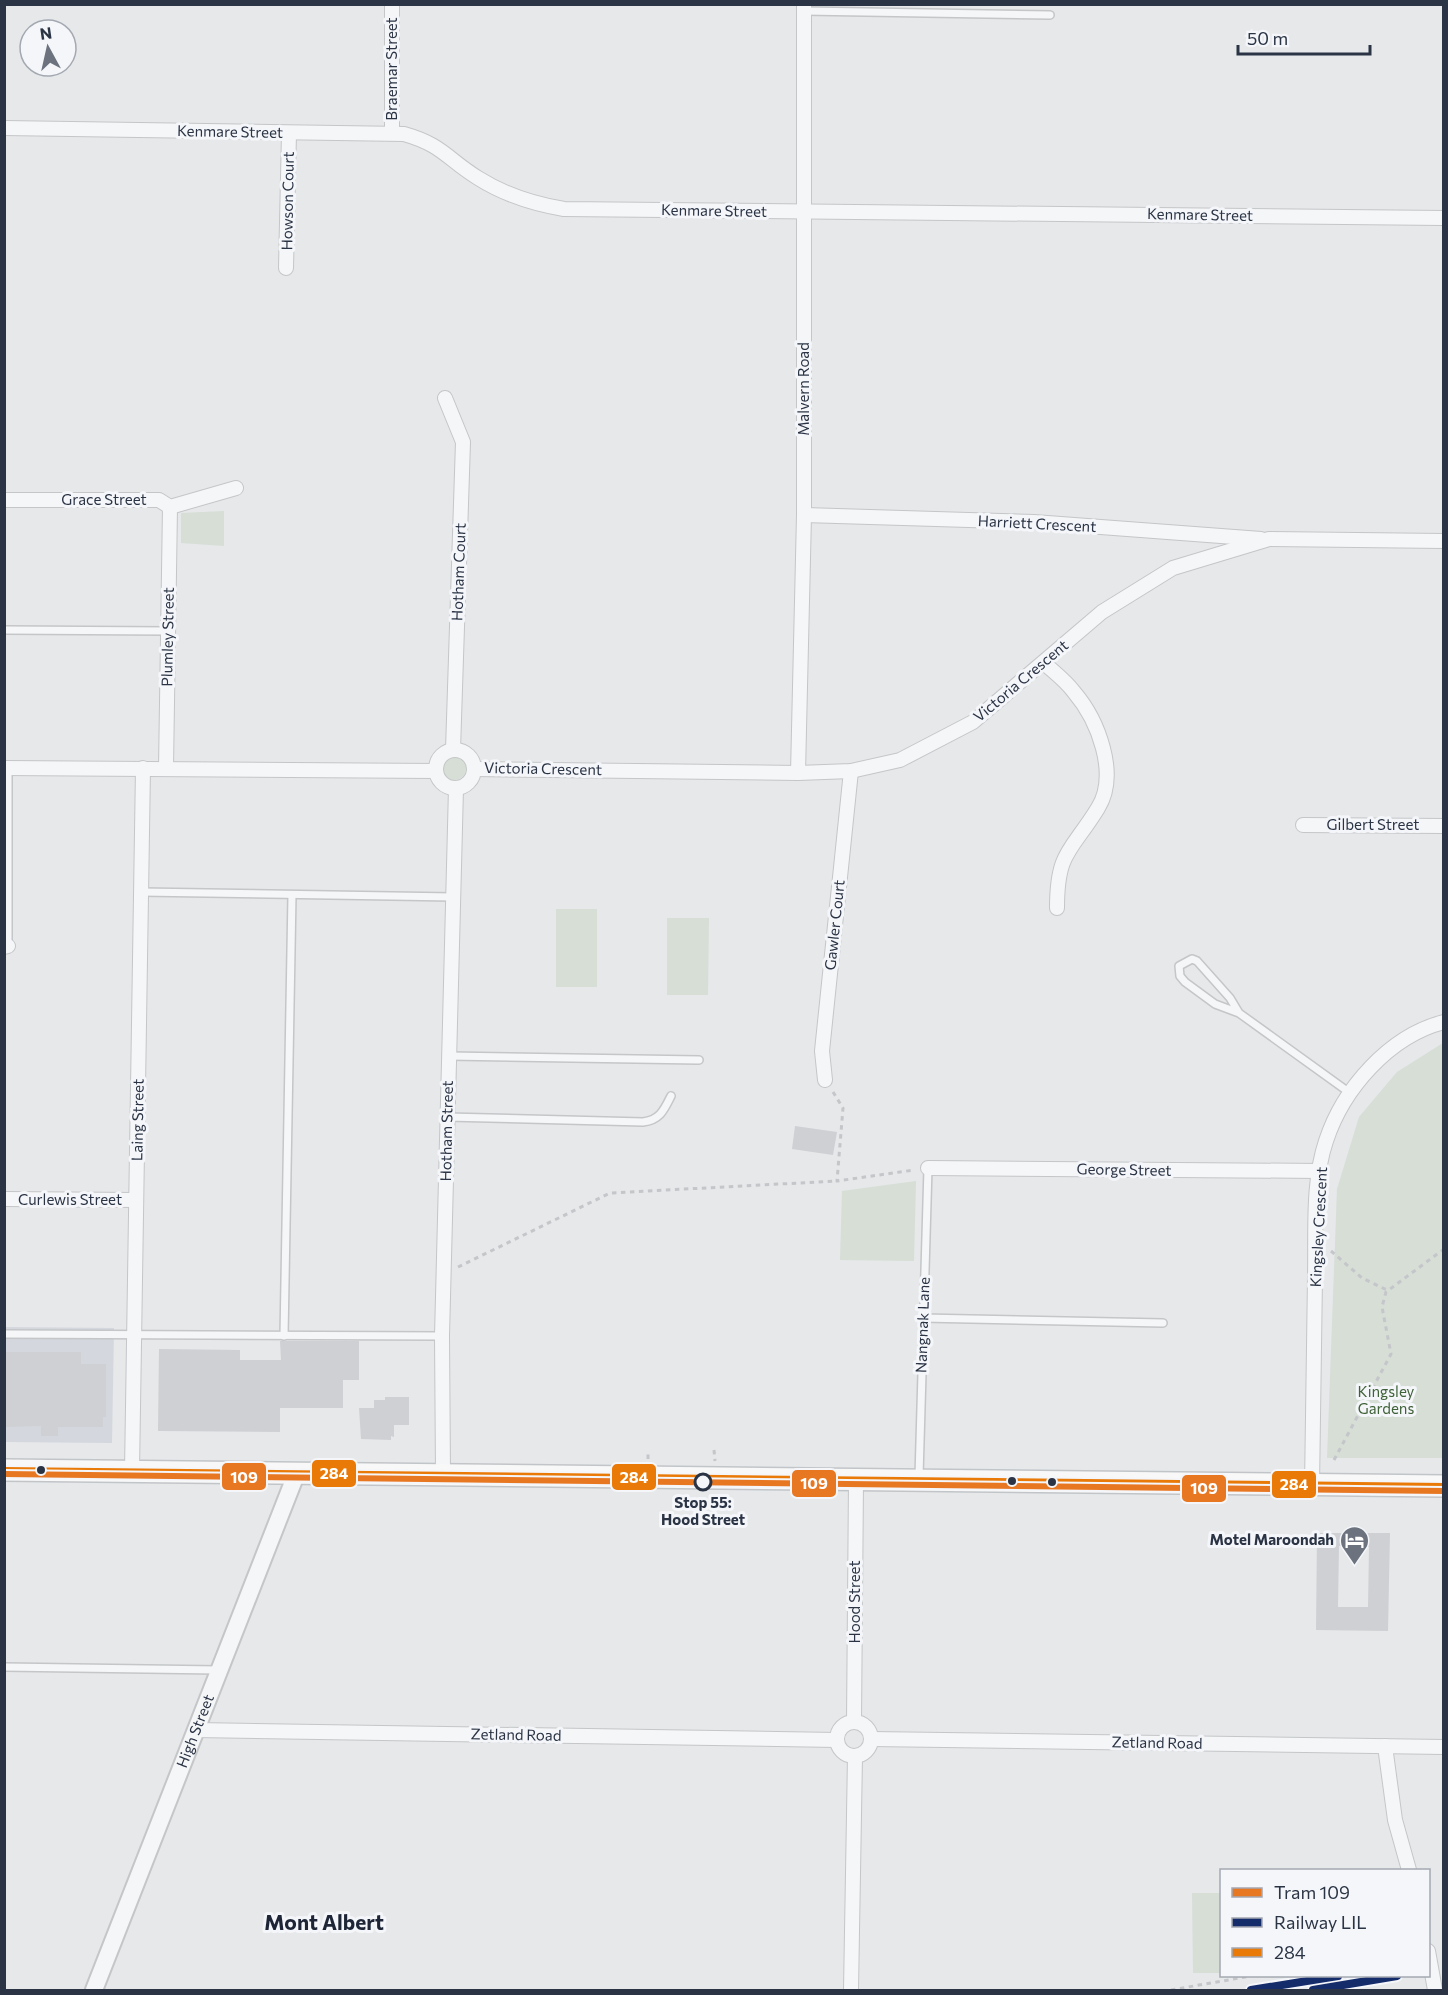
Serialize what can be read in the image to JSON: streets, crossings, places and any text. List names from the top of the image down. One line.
{"streets":{"street":["Braemar Street","Kenmare Street","Howson Court","Malvern Road","Grace Street","Harriett Crescent","Hotham Court","Plumley Street","Victoria Crescent","Gilbert Street","Gawler Court","Laing Street","Hotham Street","George Street","Curlewis Street","Kingsley Crescent","Hood Street","High Street","Zetland Road"],"lane":["Nangnak Lane"]},"crossings":[["Braemar Street","Kenmare Street"],["Kenmare Street","Howson Court"],["Kenmare Street","Malvern Road"],["Malvern Road","Harriett Crescent"],["Malvern Road","Victoria Crescent"],["Grace Street","Plumley Street"],["Harriett Crescent","Victoria Crescent"],["Hotham Court","Victoria Crescent"],["Hotham Court","Hotham Street"],["Victoria Crescent","Gawler Court"],["Victoria Crescent","Hotham Street"],["Laing Street","Curlewis Street"],["George Street","Kingsley Crescent"],["George Street","Nangnak Lane"],["Hood Street","Zetland Road"],["High Street","Zetland Road"]],"districts":["Mont Albert"],"parks":["Kingsley Gardens"],"places":{"other":["Stop 55: Hood Street"],"hotel":["Motel Maroondah"]},"lines":["transit line 284","tram line 109","rail line LIL"],"legend":["Tram 109","Railway LIL","284"],"scale_bar":"50 m","north":"top"}
